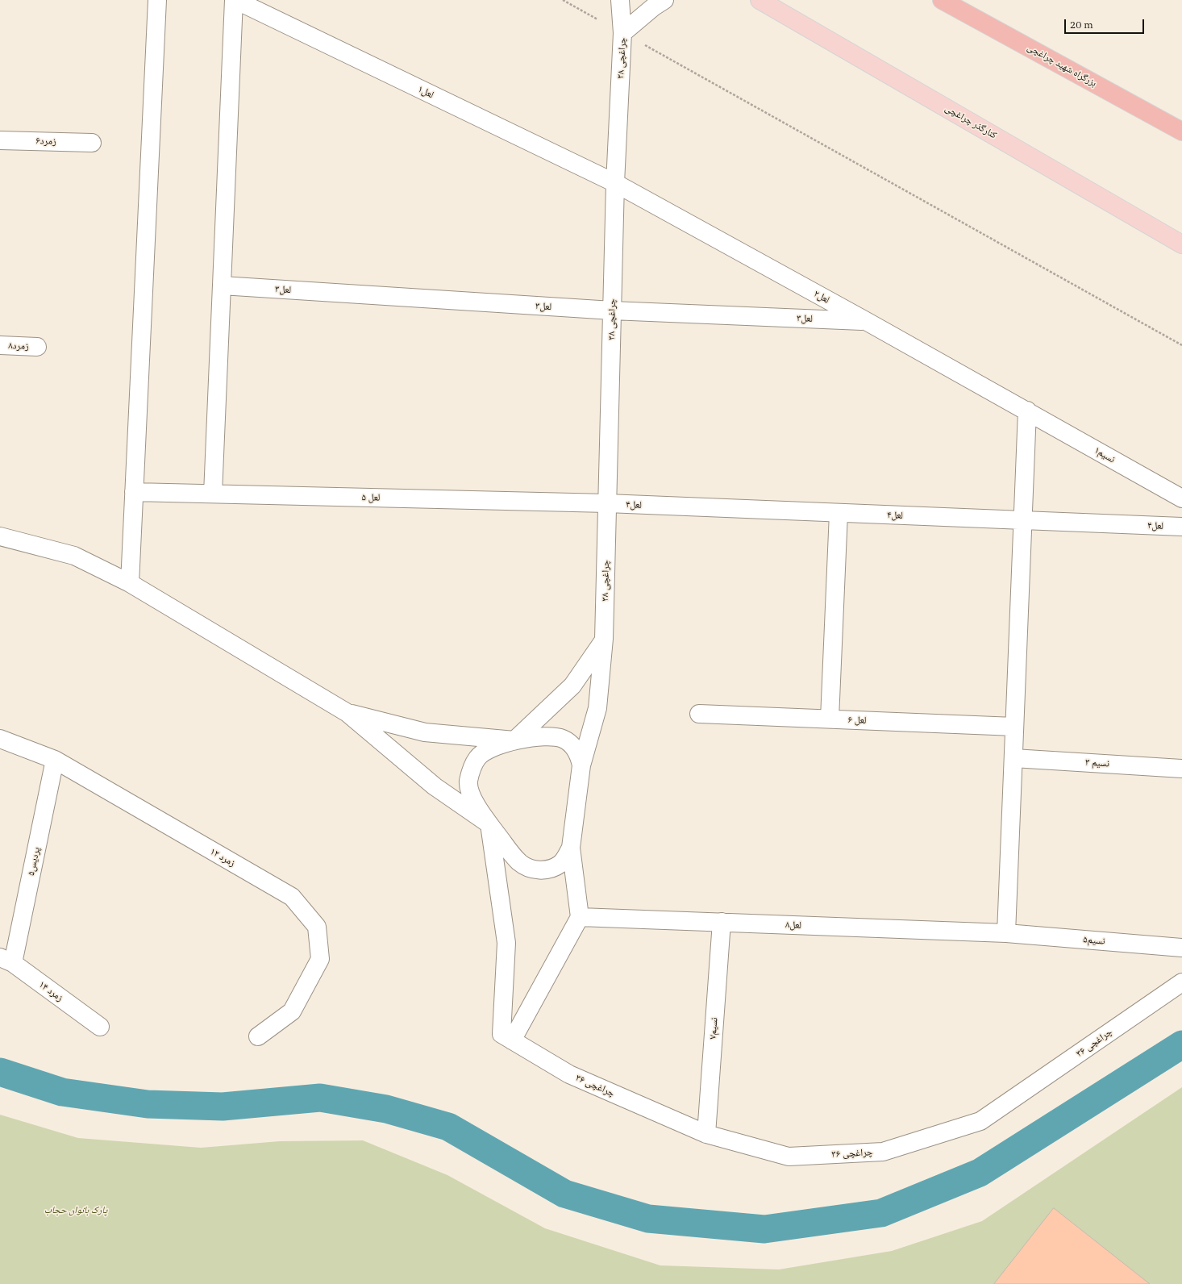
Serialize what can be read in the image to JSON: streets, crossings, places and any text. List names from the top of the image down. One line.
{"streets":{"highway":["بزرگراه شهید چراغچی"],"main road":["کنارگذر چراغچی"],"street":["چراغچی ۳۸","لعل۱","زمرد۶","لعل۳","لعل۲","زمرد۸","نسیم۱","لعل ۵","لعل۴","لعل ۶","نسیم ۳","زمرد ۱۲","پردیس۵","لعل۸","نسیم۵","زمرد ۱۴","نسیم۷","چراغچی ۳۶"]},"crossings":[["چراغچی ۳۸","لعل۱"],["چراغچی ۳۸","لعل۳"],["چراغچی ۳۸","لعل۲"],["چراغچی ۳۸","لعل ۵"],["چراغچی ۳۸","لعل۴"],["لعل۱","لعل۲"],["لعل۳","لعل۲"],["لعل۲","نسیم۱"],["لعل ۵","لعل۴"],["زمرد ۱۲","پردیس۵"],["پردیس۵","زمرد ۱۴"],["لعل۸","نسیم۵"],["لعل۸","نسیم۷"],["نسیم۷","چراغچی ۳۶"]],"parks":["پارک بانوان حجاب"],"scale_bar":"20 m"}
